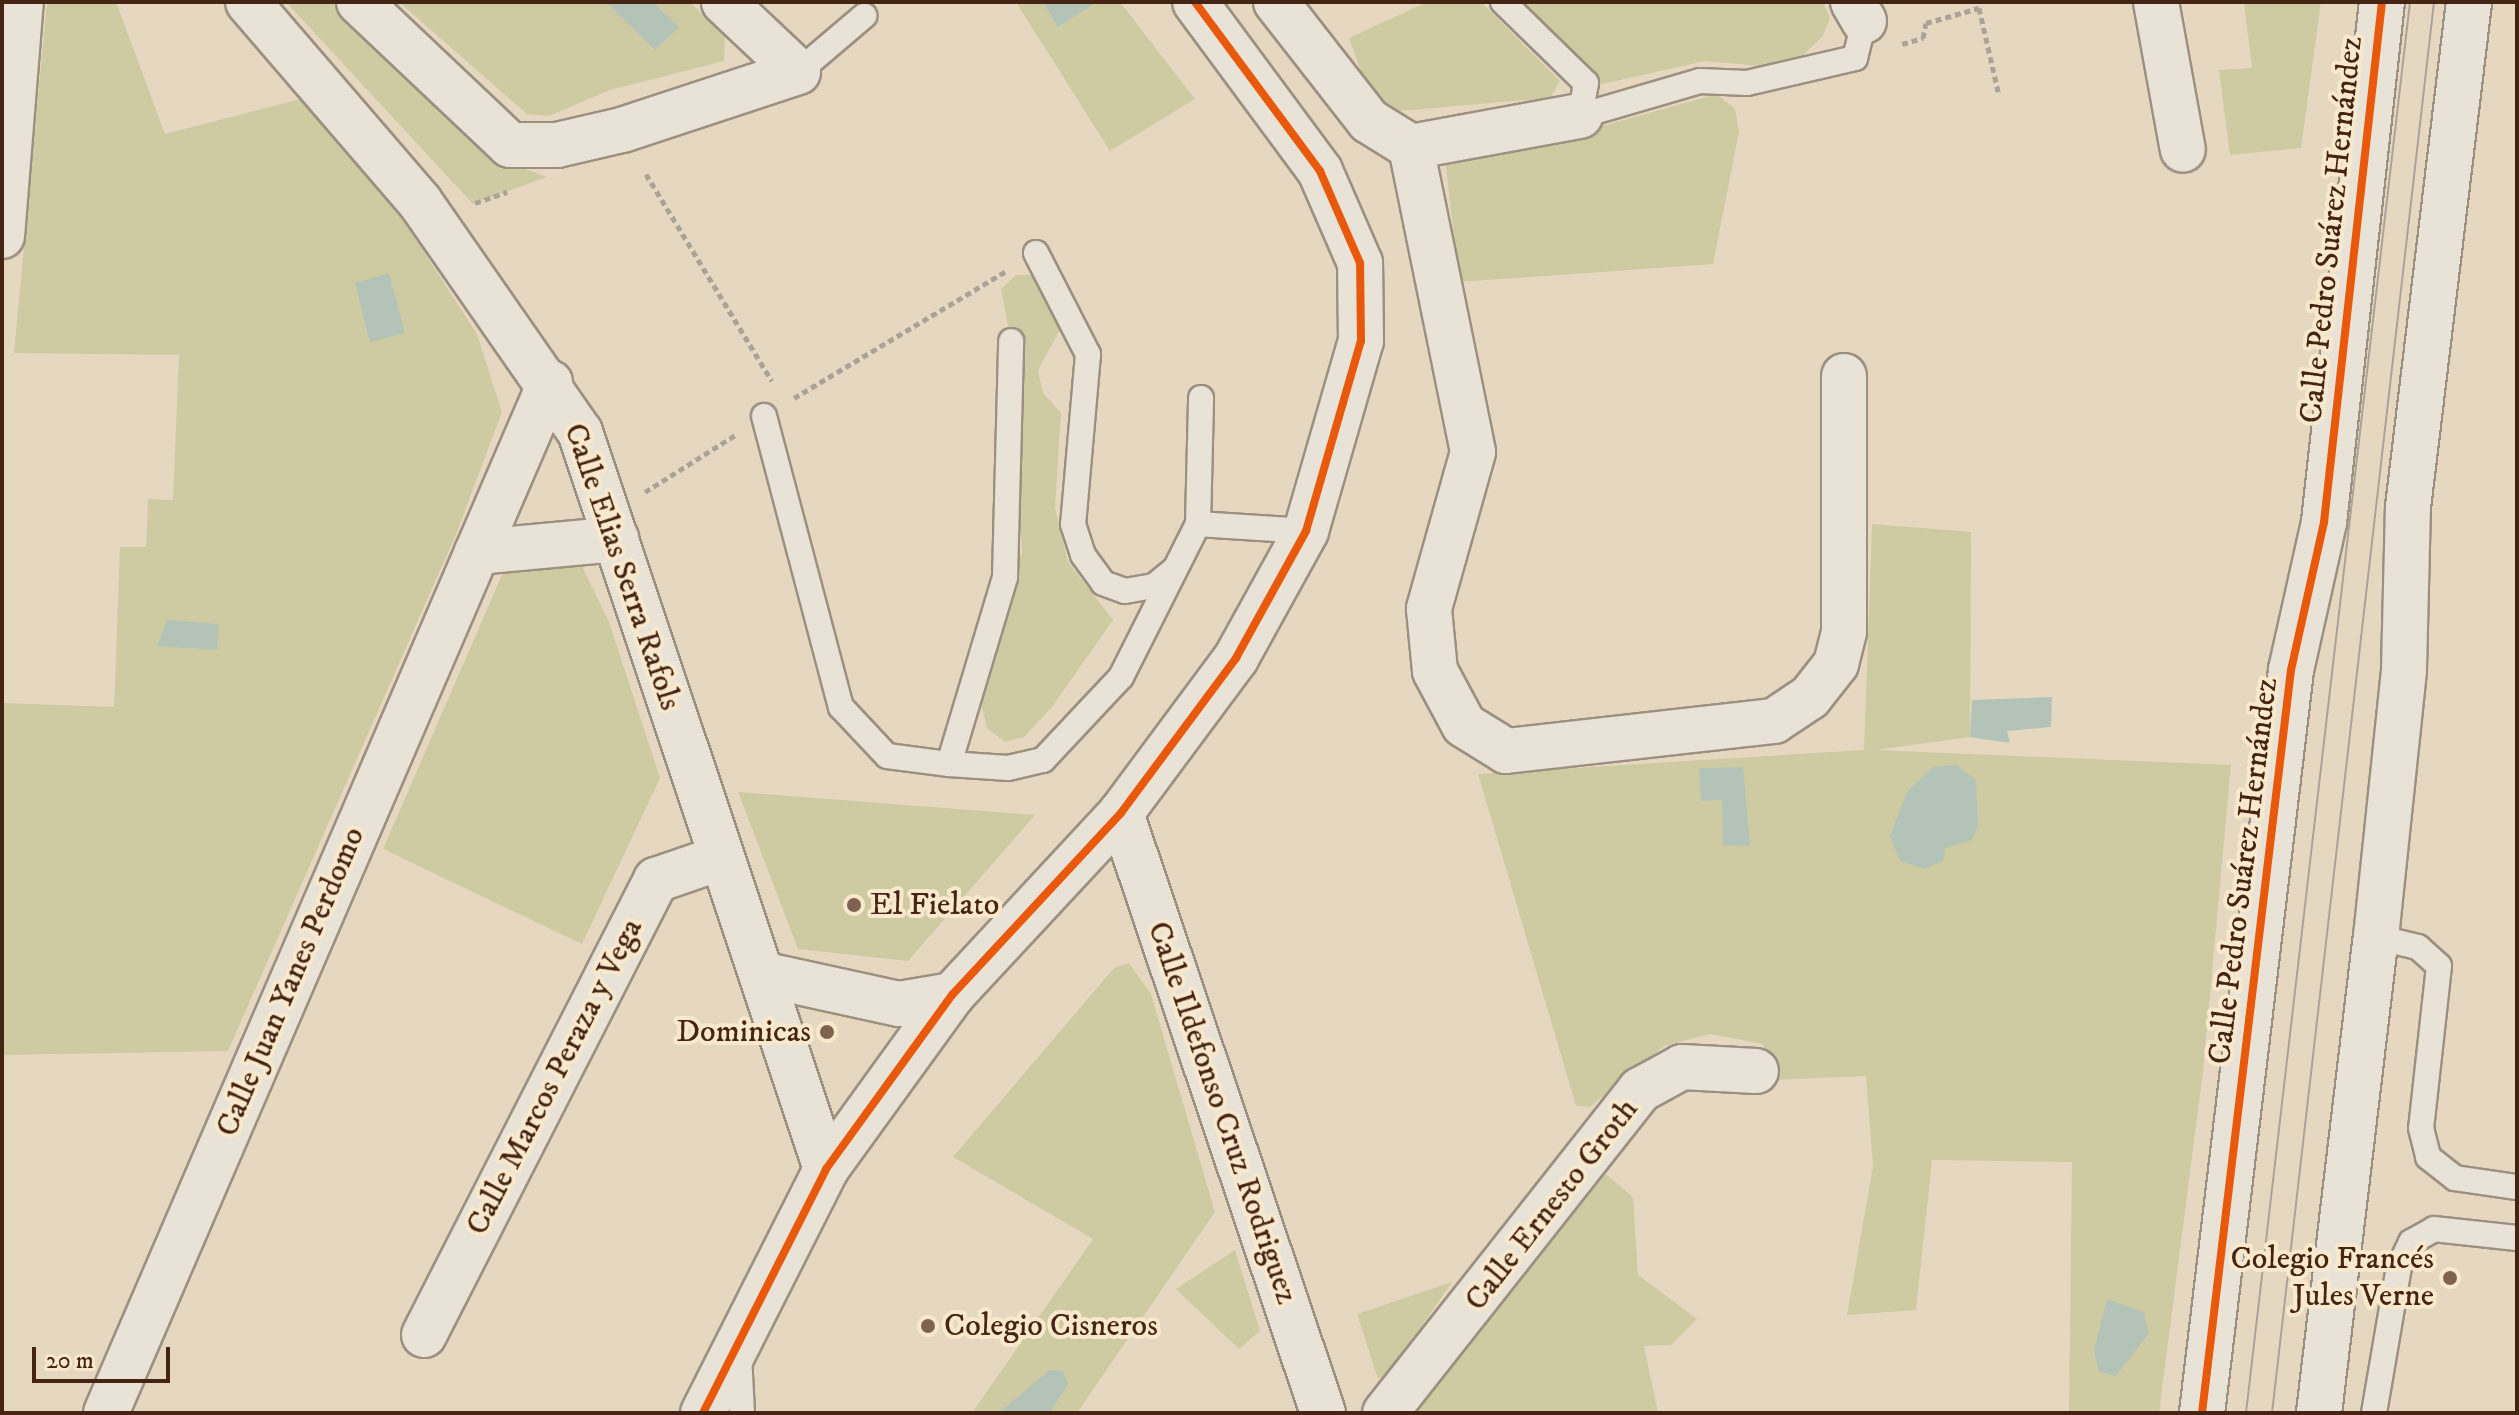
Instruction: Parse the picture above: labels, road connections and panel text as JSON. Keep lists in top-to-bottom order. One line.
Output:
{"streets":{"street":["Calle Pedro Suárez Hernández","Calle Elias Serra Rafols","Calle Juan Yanes Perdomo","Calle Marcos Peraza y Vega","Calle Ildefonso Cruz Rodriguez","Calle Ernesto Groth"]},"crossings":[["Calle Elias Serra Rafols","Calle Juan Yanes Perdomo"],["Calle Elias Serra Rafols","Calle Marcos Peraza y Vega"]],"places":["El Fielato","Dominicas","Colegio Francés Jules Verne","Colegio Cisneros"],"scale_bar":"20 m"}
